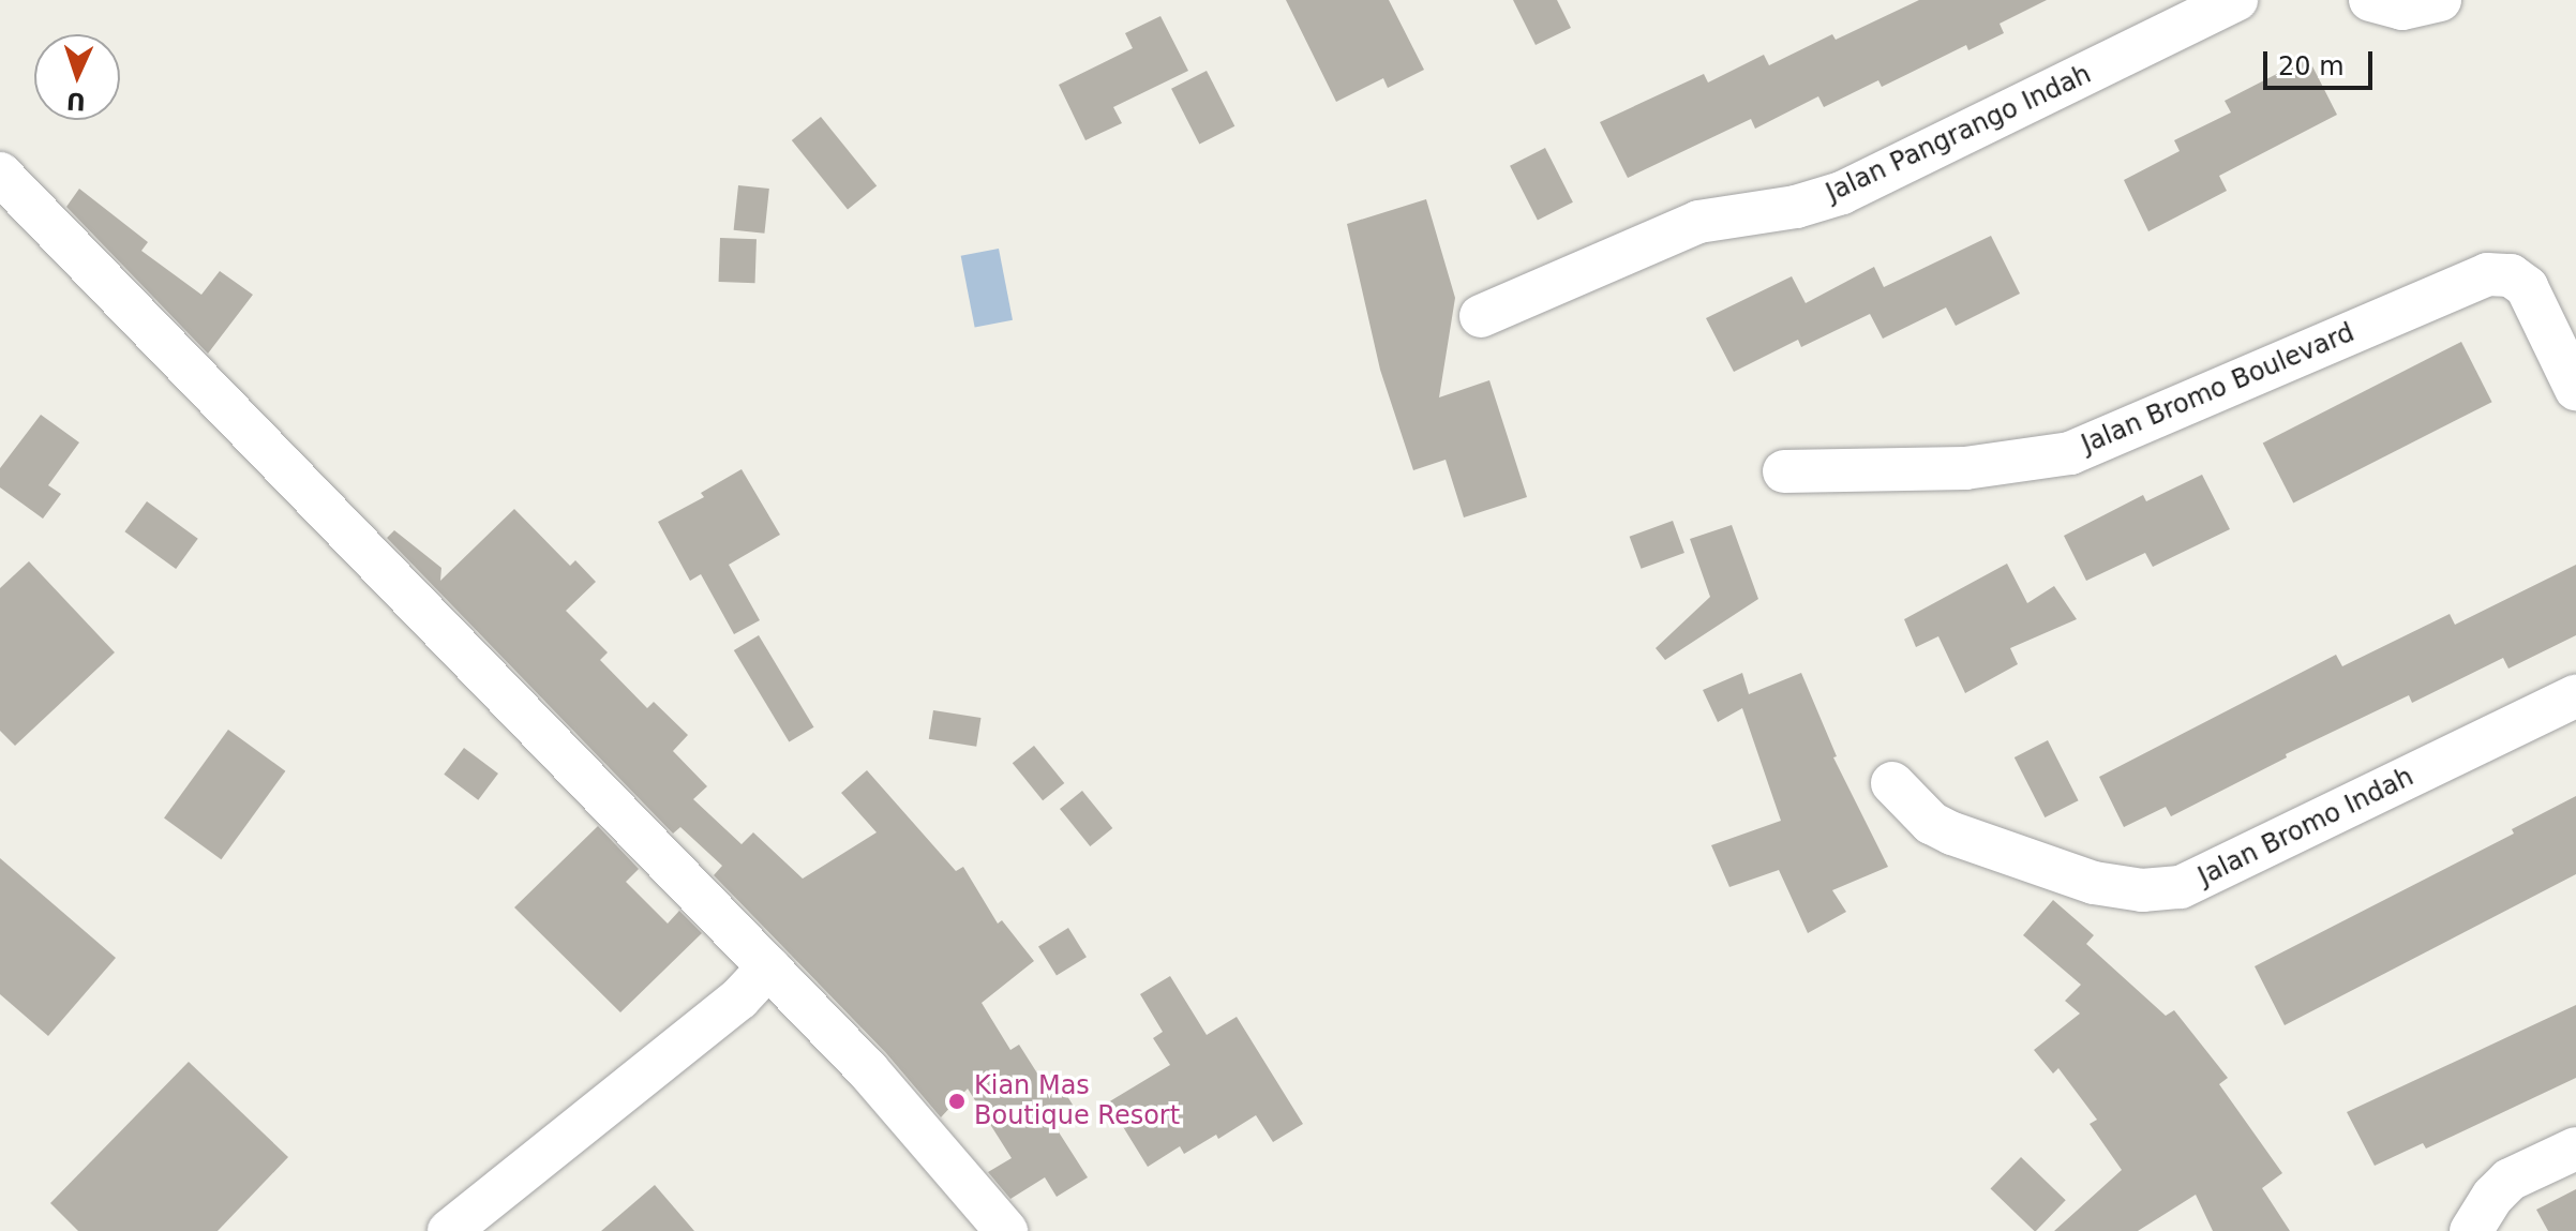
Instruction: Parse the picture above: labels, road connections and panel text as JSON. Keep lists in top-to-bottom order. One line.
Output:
{"streets":{"street":["Jalan Pangrango Indah","Jalan Bromo Boulevard","Jalan Bromo Indah"]},"places":["Kian Mas Boutique Resort"],"scale_bar":"20 m","north":"bottom"}
